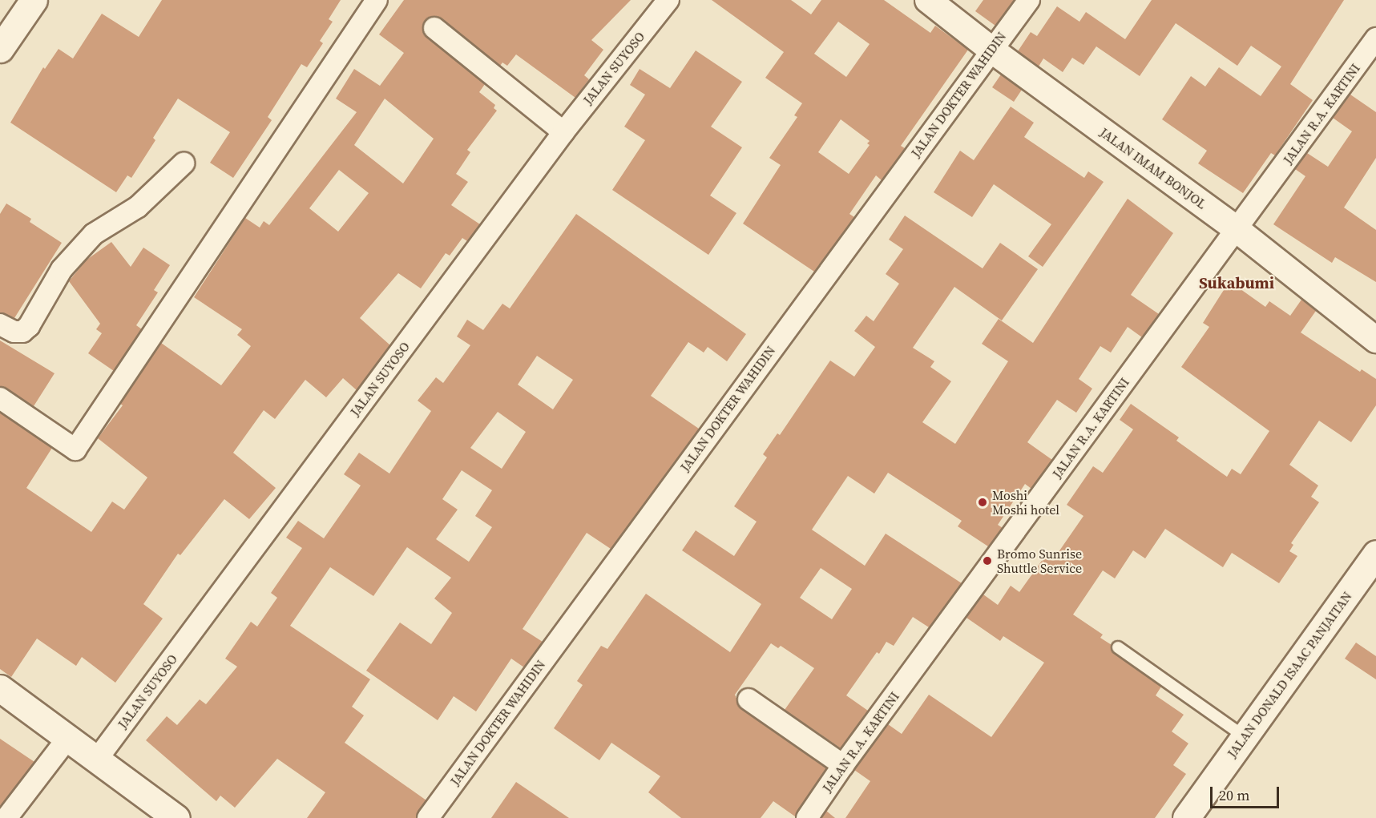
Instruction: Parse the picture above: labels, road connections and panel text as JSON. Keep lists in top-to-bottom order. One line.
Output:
{"streets":{"main road":["JALAN DONALD ISAAC PANJAITAN"],"street":["JALAN SUYOSO","JALAN DOKTER WAHIDIN","JALAN R.A. KARTINI","JALAN IMAM BONJOL"]},"crossings":[["JALAN DOKTER WAHIDIN","JALAN IMAM BONJOL"],["JALAN R.A. KARTINI","JALAN IMAM BONJOL"]],"districts":["Sukabumi"],"places":["Moshi Moshi hotel","Bromo Sunrise Shuttle Service"],"scale_bar":"20 m"}
